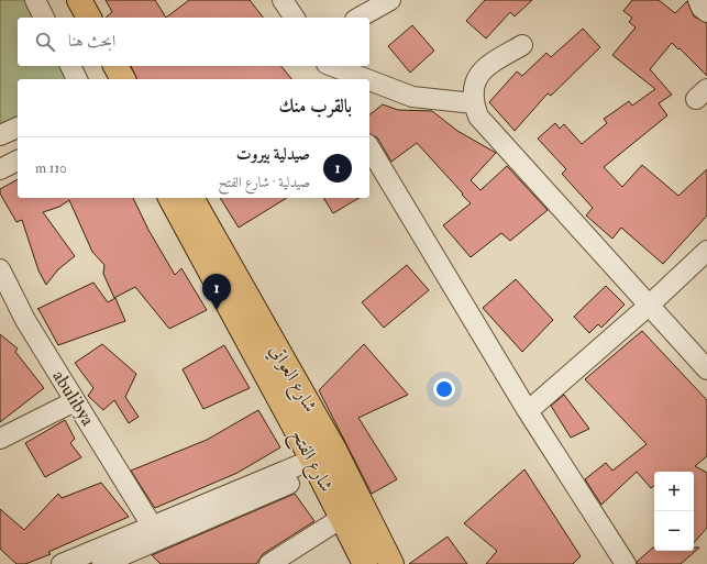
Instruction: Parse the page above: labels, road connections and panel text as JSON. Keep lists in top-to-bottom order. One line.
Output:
{"streets":{"main road":["شارع العواتي","شارع الفتح"],"street":["abulibya"]},"page":{"search":"ابحث هنا","heading":"بالقرب منك","list":[{"mark":"1","name":"صيدلية بيروت","note":"صيدلية · شارع الفتح","value":"110 m"}],"pins":"1","map_buttons":["+","−"]}}
